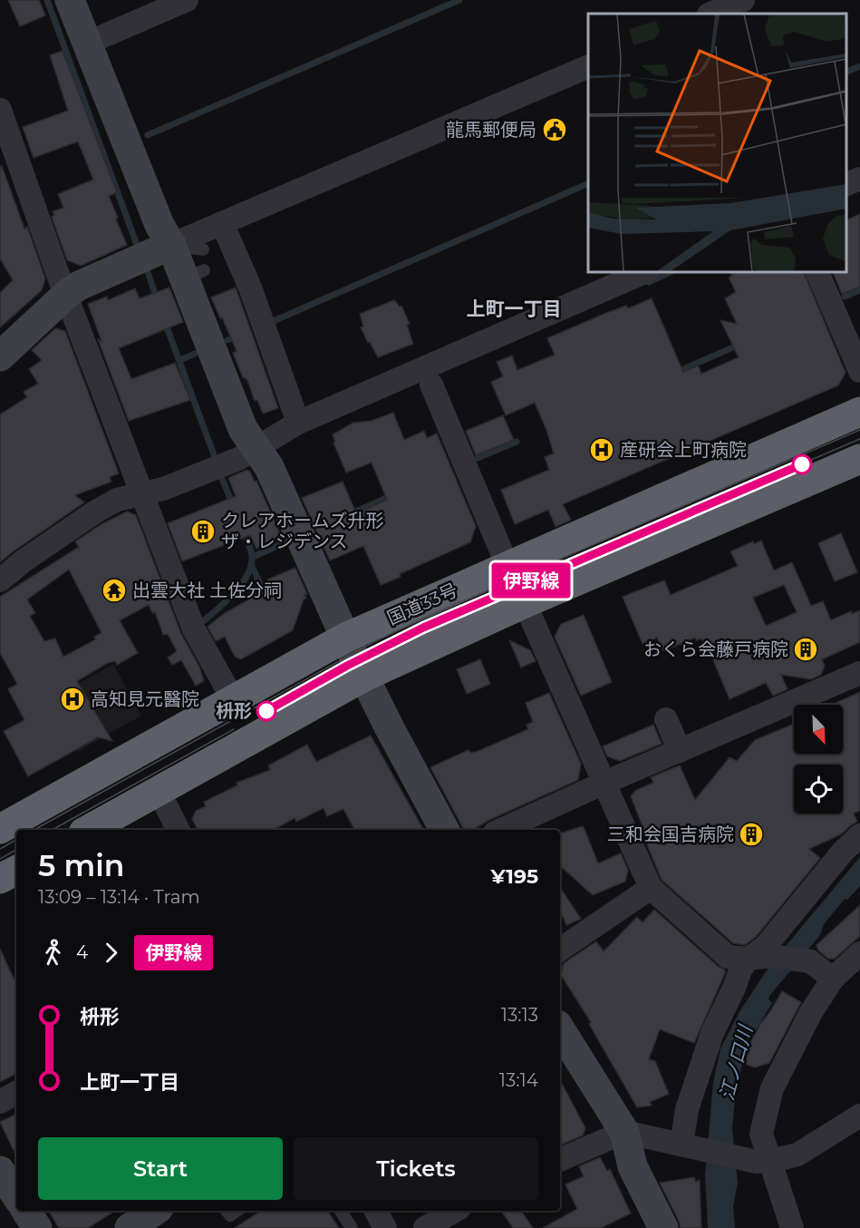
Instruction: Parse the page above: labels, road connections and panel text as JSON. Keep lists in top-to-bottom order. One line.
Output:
{"streets":{"highway":["国道33号"]},"districts":["上町一丁目"],"water":["江ノ口川"],"places":{"public building":["龍馬郵便局"],"hospital":["産研会上町病院","高知見元醫院"],"building":["クレアホームズ升形 ザ・レジデンス","おくら会藤戸病院","三和会国吉病院"],"temple":["出雲大社 土佐分祠"],"other":["枡形"]},"lines":["tram line 伊野線"],"north":"bottom right","page":{"on_map":"伊野線","heading":["5 min","13:09 – 13:14 · Tram","¥195"],"legs":["4","伊野線"],"list":[{"name":"枡形","value":"13:13"},{"name":"上町一丁目","value":"13:14"}],"buttons":["Start","Tickets"]}}
